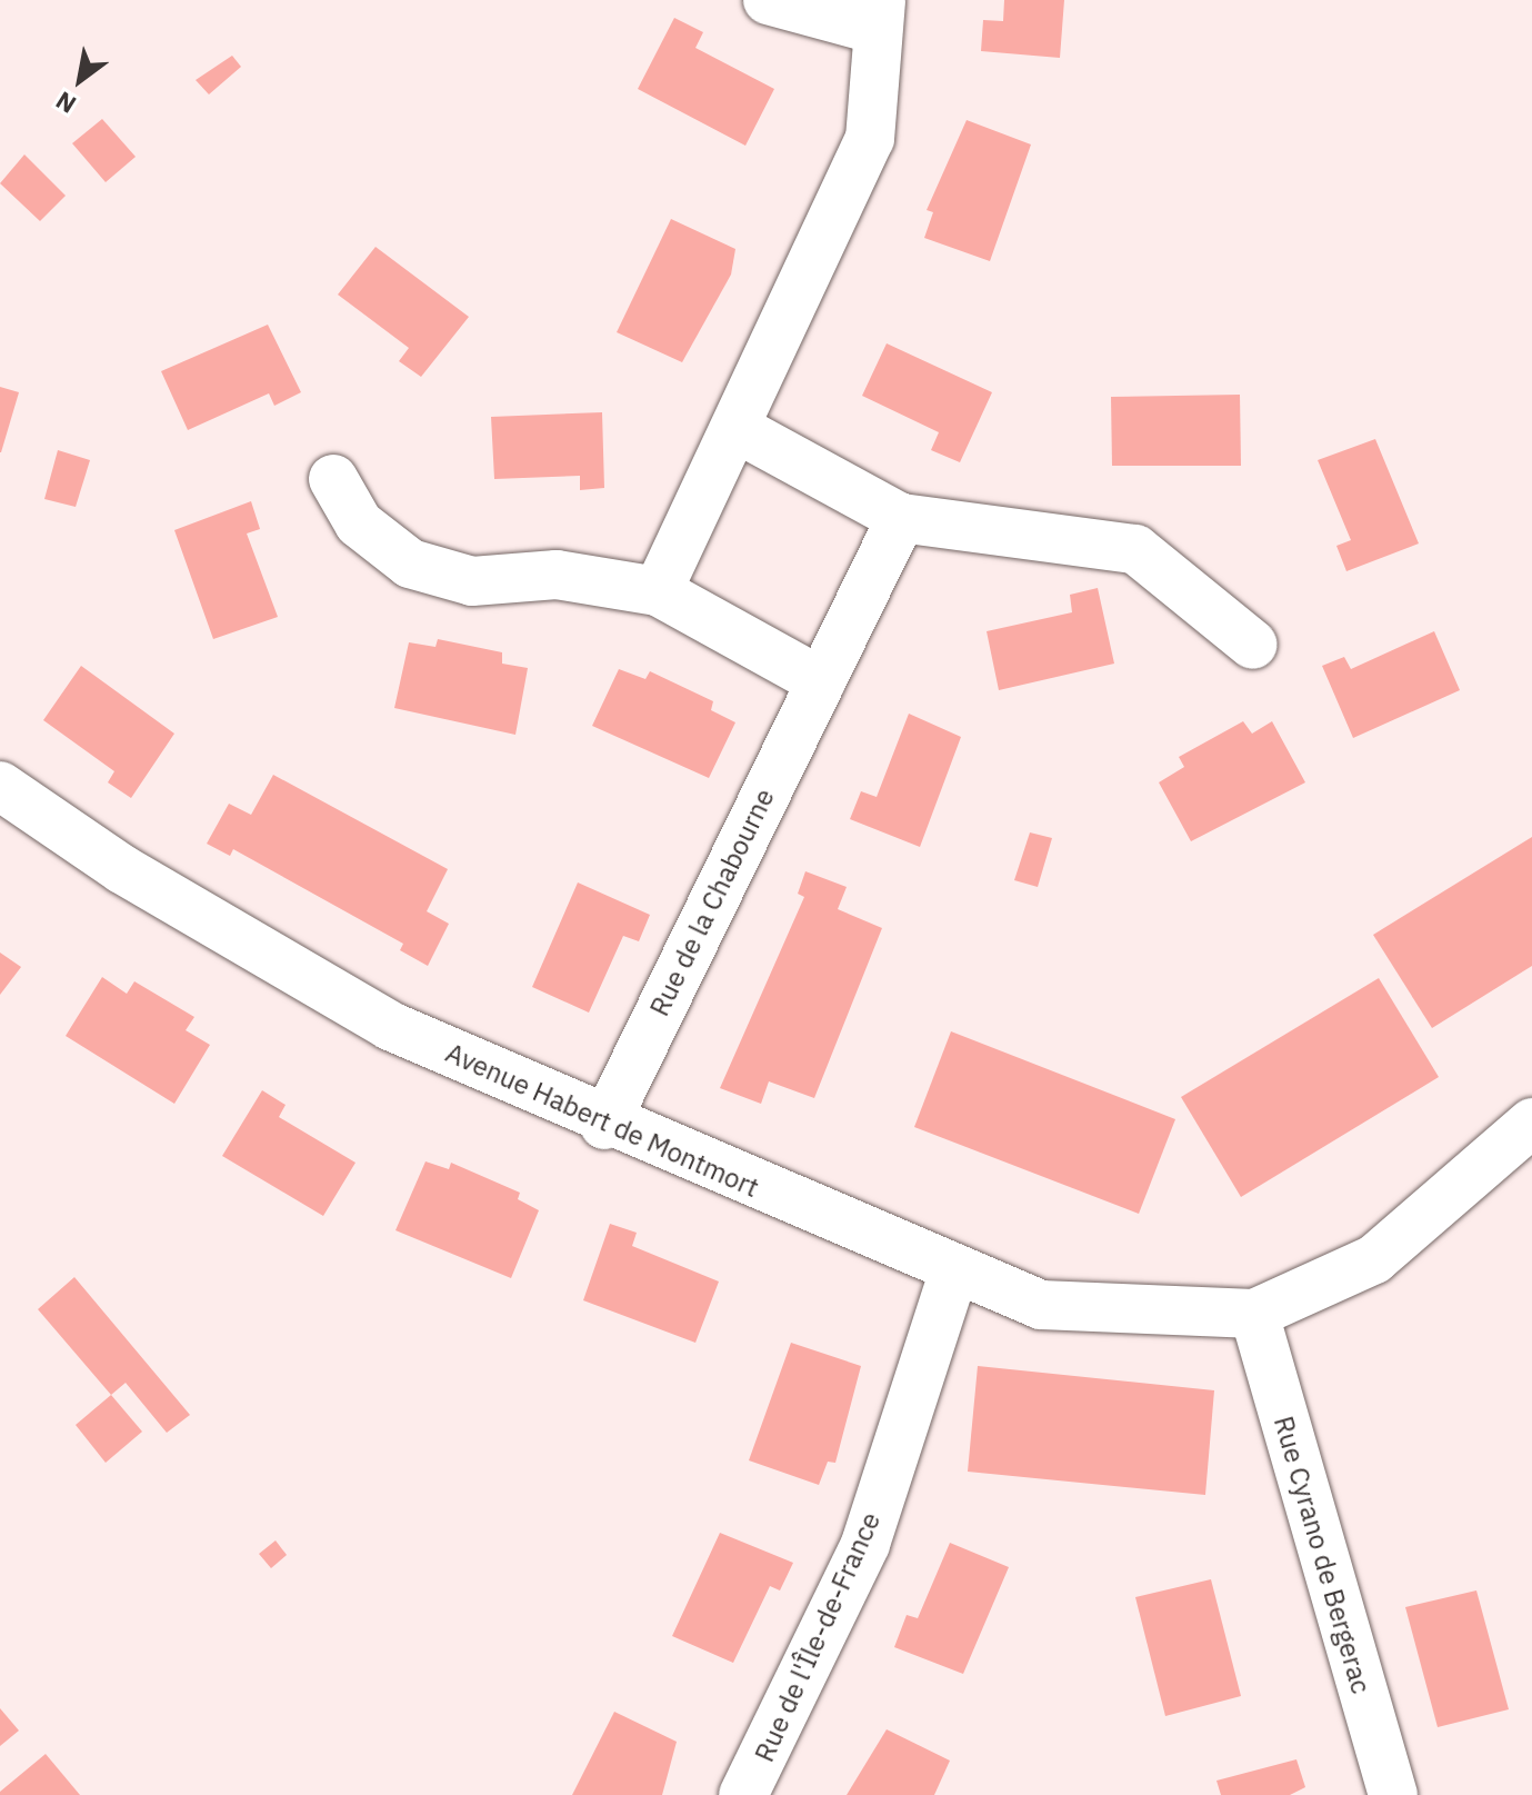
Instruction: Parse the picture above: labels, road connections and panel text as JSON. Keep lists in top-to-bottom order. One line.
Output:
{"streets":{"street":["Rue de la Chabourne","Avenue Habert de Montmort","Rue Cyrano de Bergerac","Rue de l'Île-de-France"]},"crossings":[["Rue de la Chabourne","Avenue Habert de Montmort"],["Avenue Habert de Montmort","Rue Cyrano de Bergerac"],["Avenue Habert de Montmort","Rue de l'Île-de-France"]],"north":"bottom left"}
